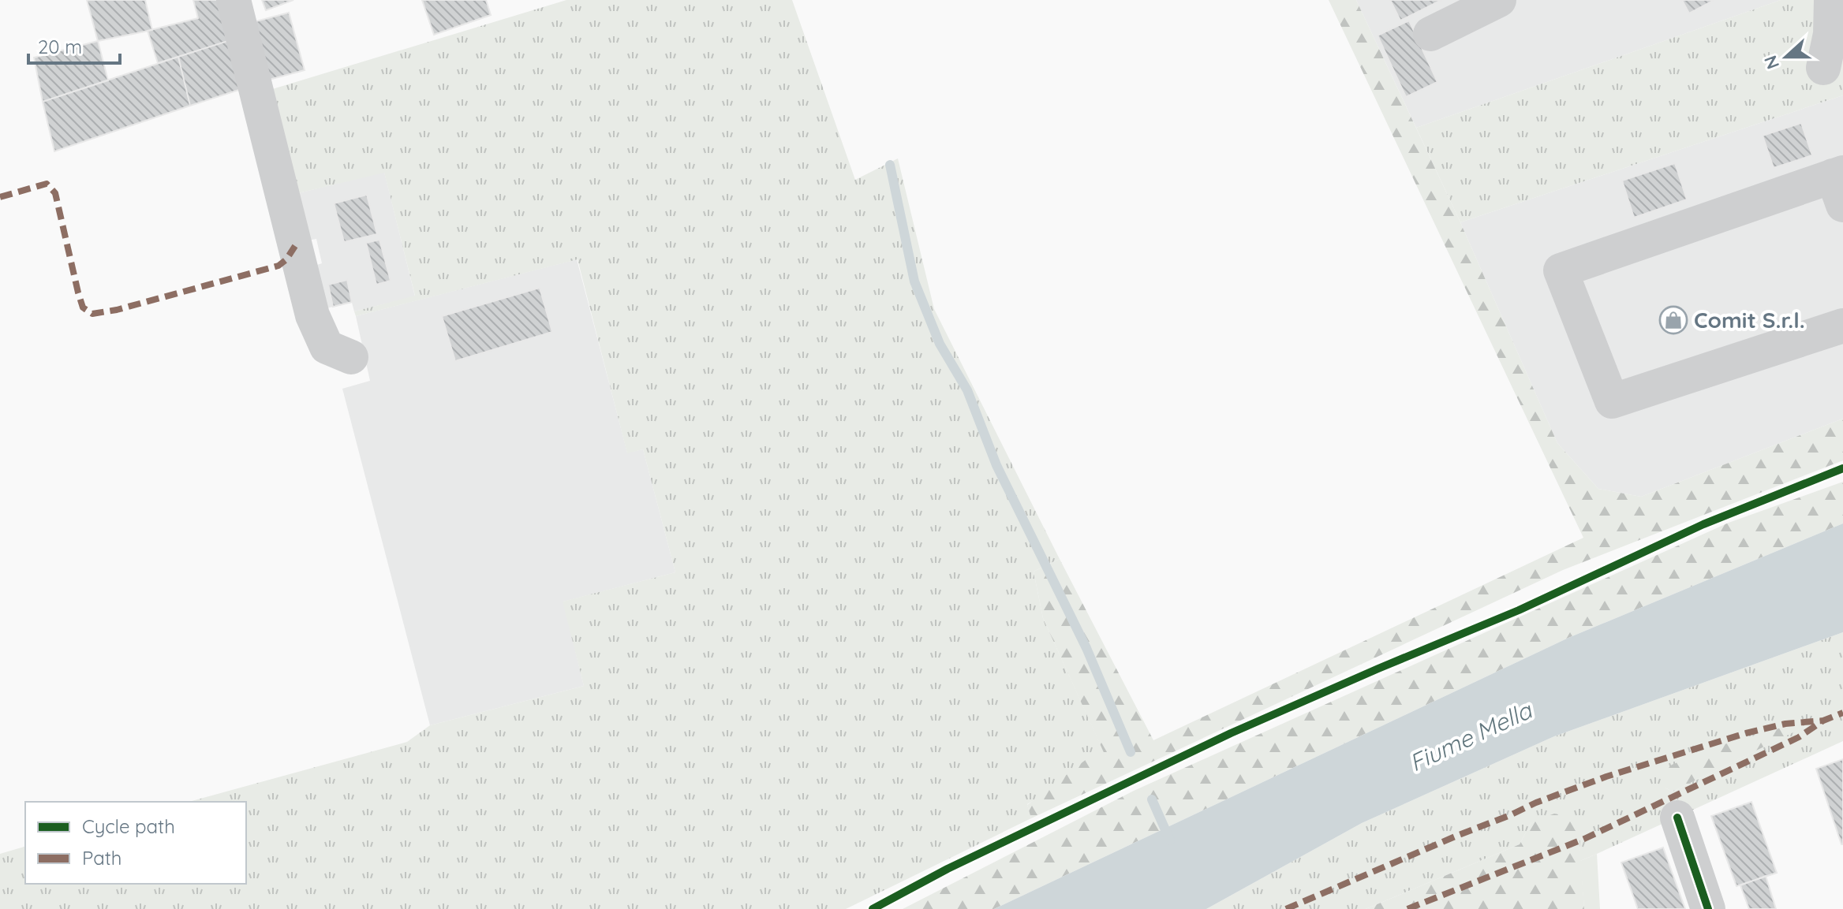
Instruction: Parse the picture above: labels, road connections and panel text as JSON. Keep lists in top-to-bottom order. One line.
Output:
{"water":["Fiume Mella"],"places":{"shop":["Comit S.r.l."]},"legend":["Cycle path","Path"],"scale_bar":"20 m","north":"left"}
